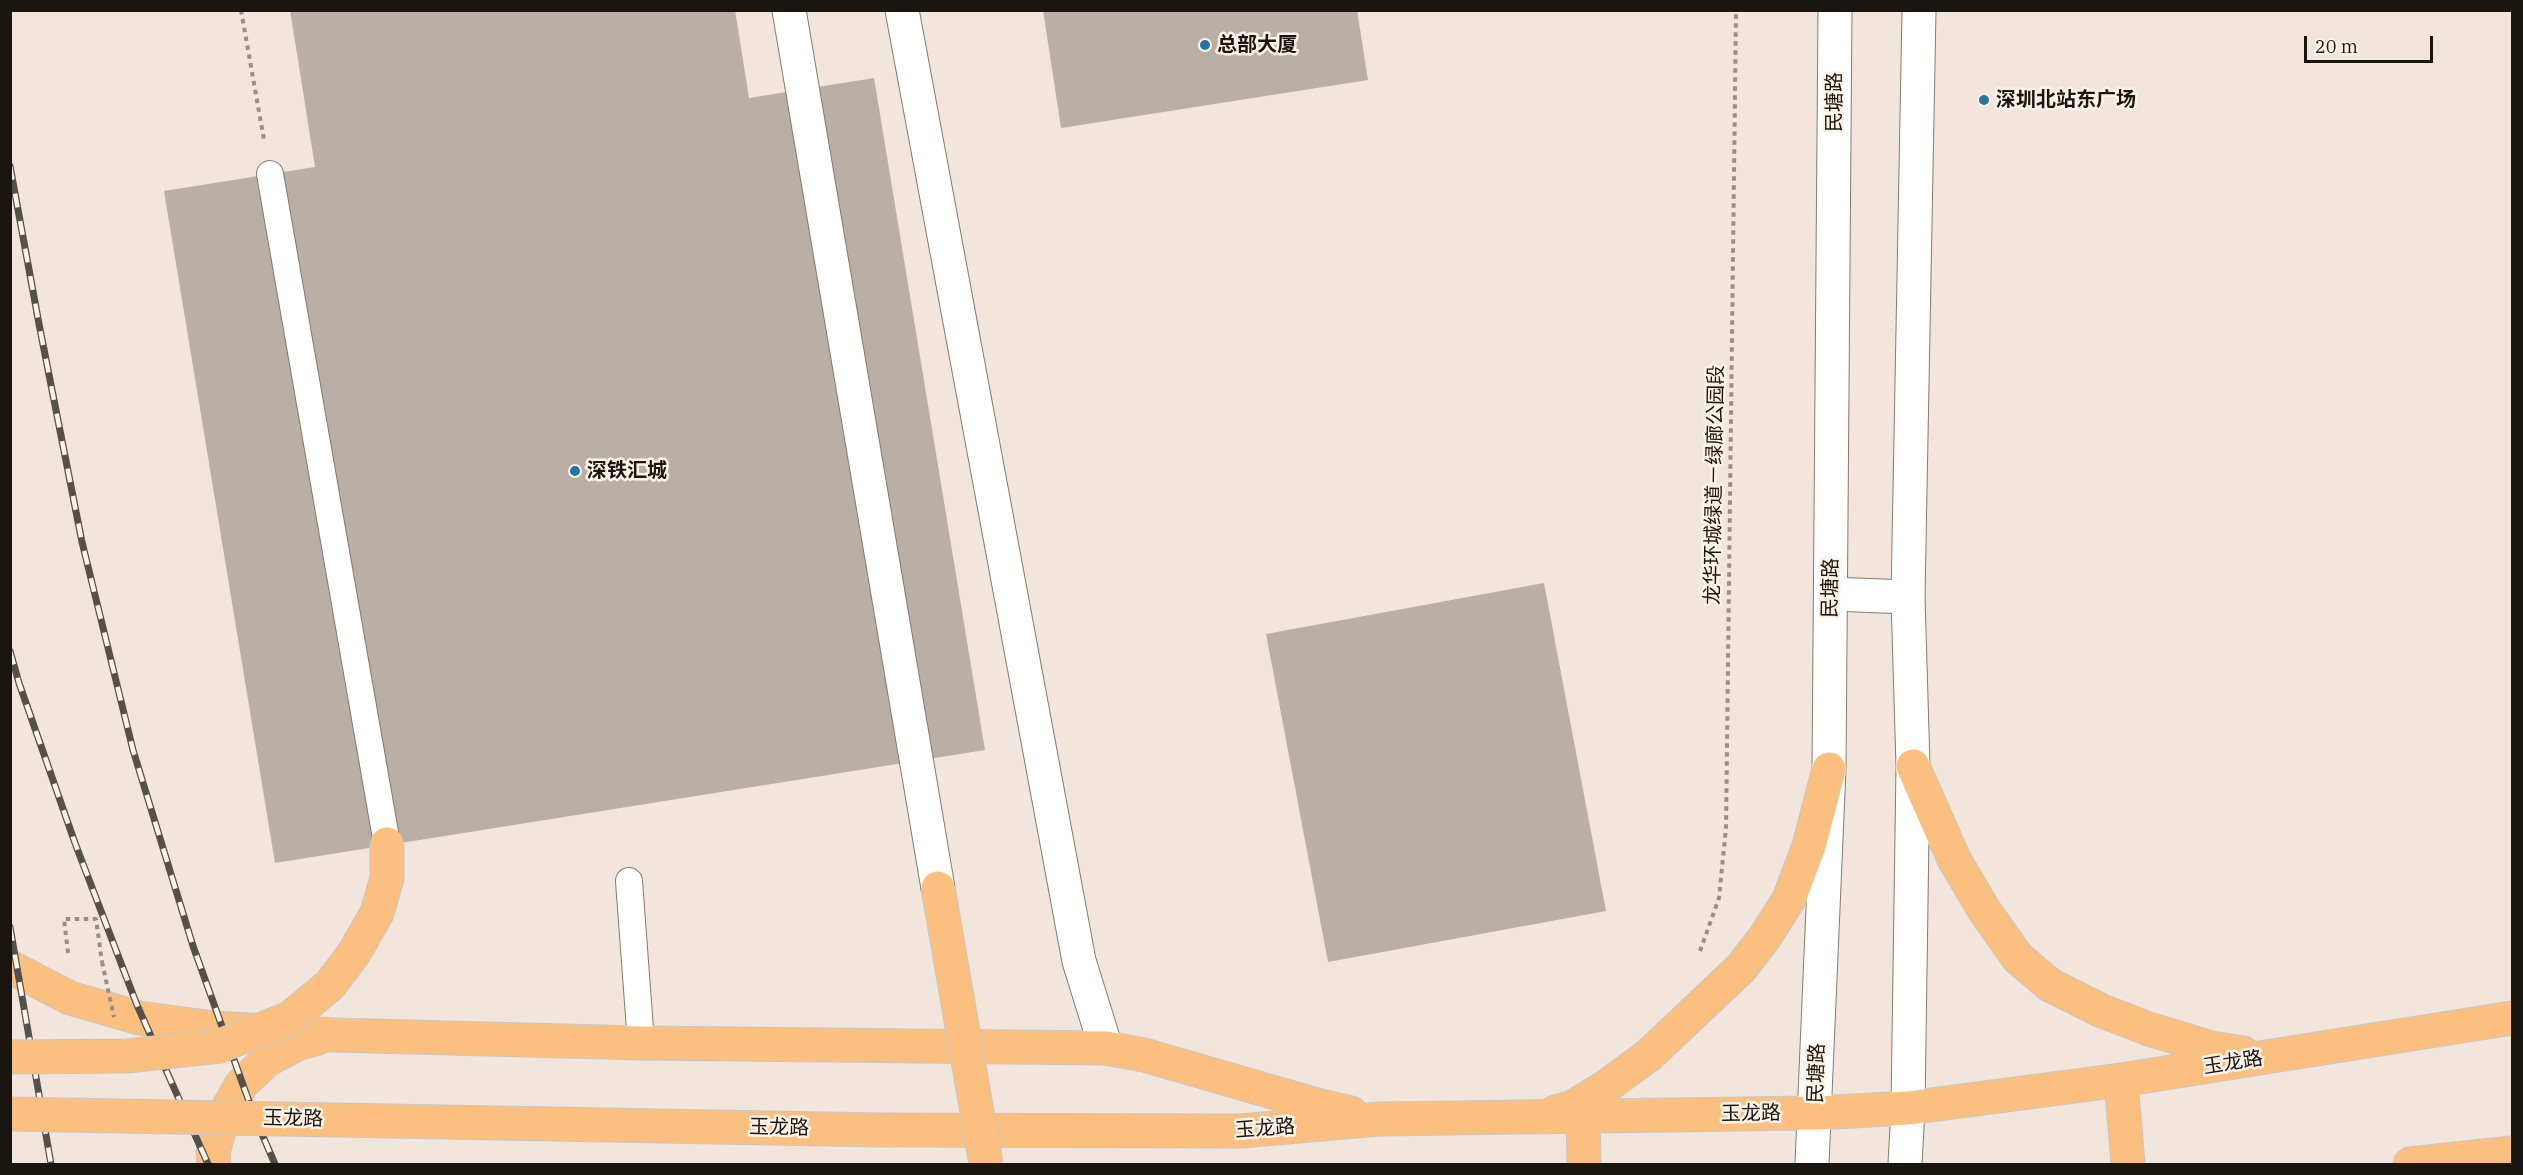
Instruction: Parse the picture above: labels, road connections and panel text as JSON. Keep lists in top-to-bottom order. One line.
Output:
{"streets":{"main road":["民塘路","玉龙路"],"path":["龙华环城绿道－绿廊公园段"]},"crossings":[["民塘路","玉龙路"]],"places":["总部大厦","深圳北站东广场","深铁汇城"],"scale_bar":"20 m"}
